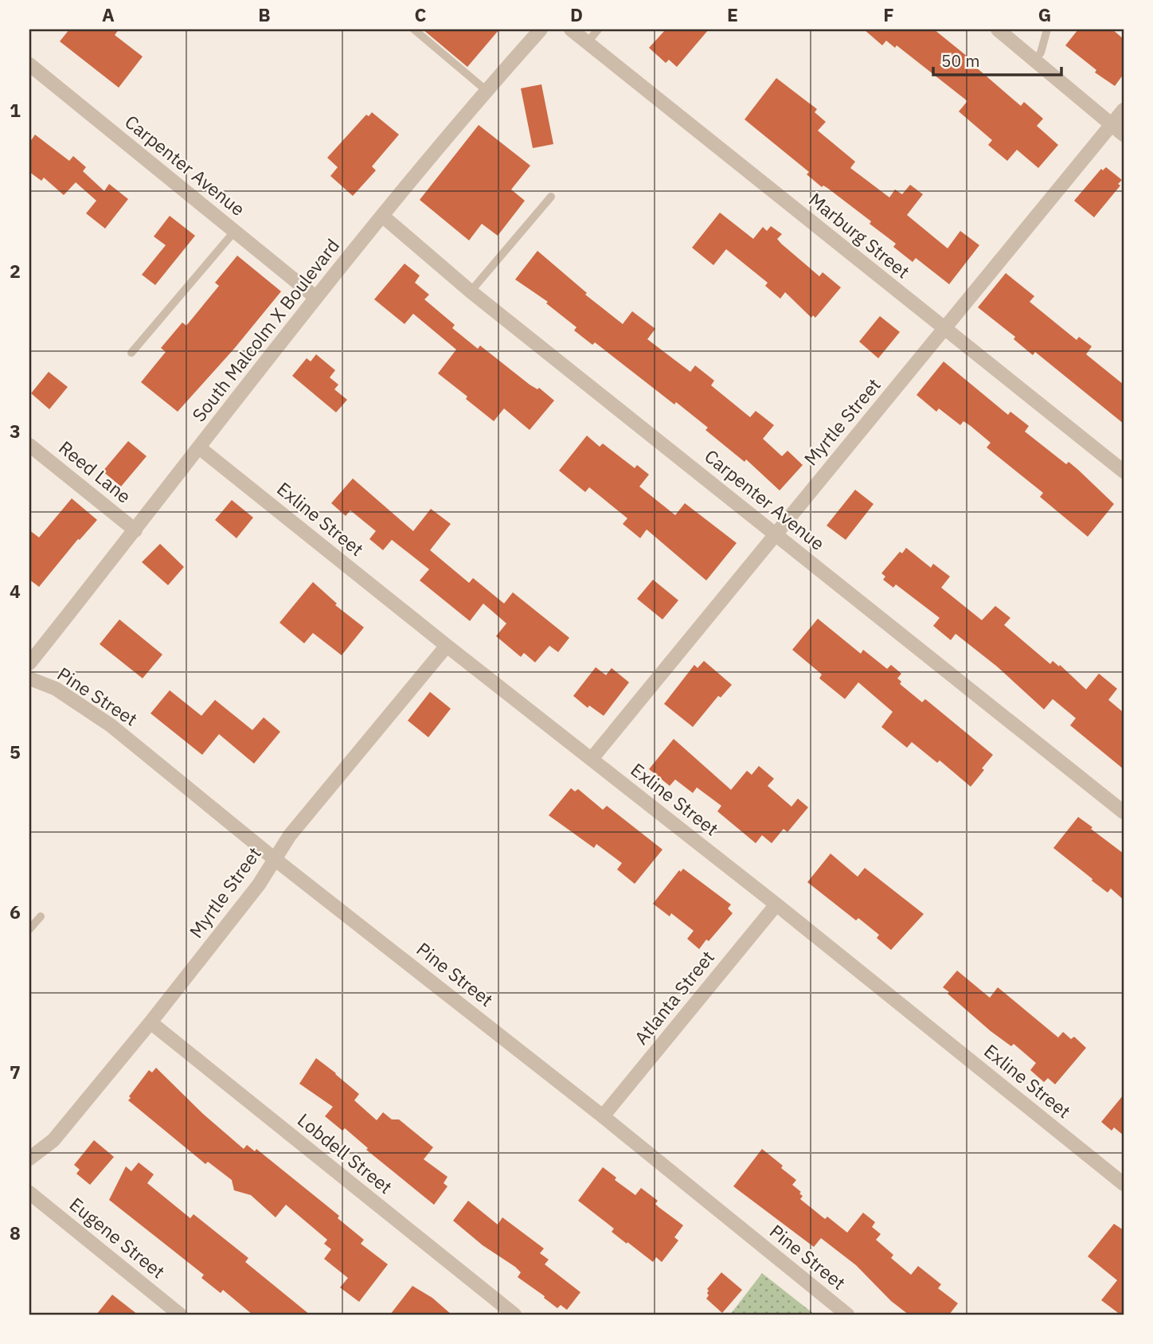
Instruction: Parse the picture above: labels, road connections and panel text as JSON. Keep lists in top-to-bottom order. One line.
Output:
{"streets":{"street":["Carpenter Avenue","Marburg Street","South Malcolm X Boulevard","Myrtle Street","Reed Lane","Exline Street","Pine Street","Atlanta Street","Lobdell Street","Eugene Street"]},"crossings":[["Carpenter Avenue","South Malcolm X Boulevard"],["Carpenter Avenue","Myrtle Street"],["Marburg Street","Myrtle Street"],["South Malcolm X Boulevard","Reed Lane"],["South Malcolm X Boulevard","Exline Street"],["Myrtle Street","Exline Street"],["Myrtle Street","Pine Street"],["Myrtle Street","Lobdell Street"],["Exline Street","Atlanta Street"],["Pine Street","Atlanta Street"]],"scale_bar":"50 m","grid":{"columns":["A","B","C","D","E","F","G"],"rows":["1","2","3","4","5","6","7","8"]}}
